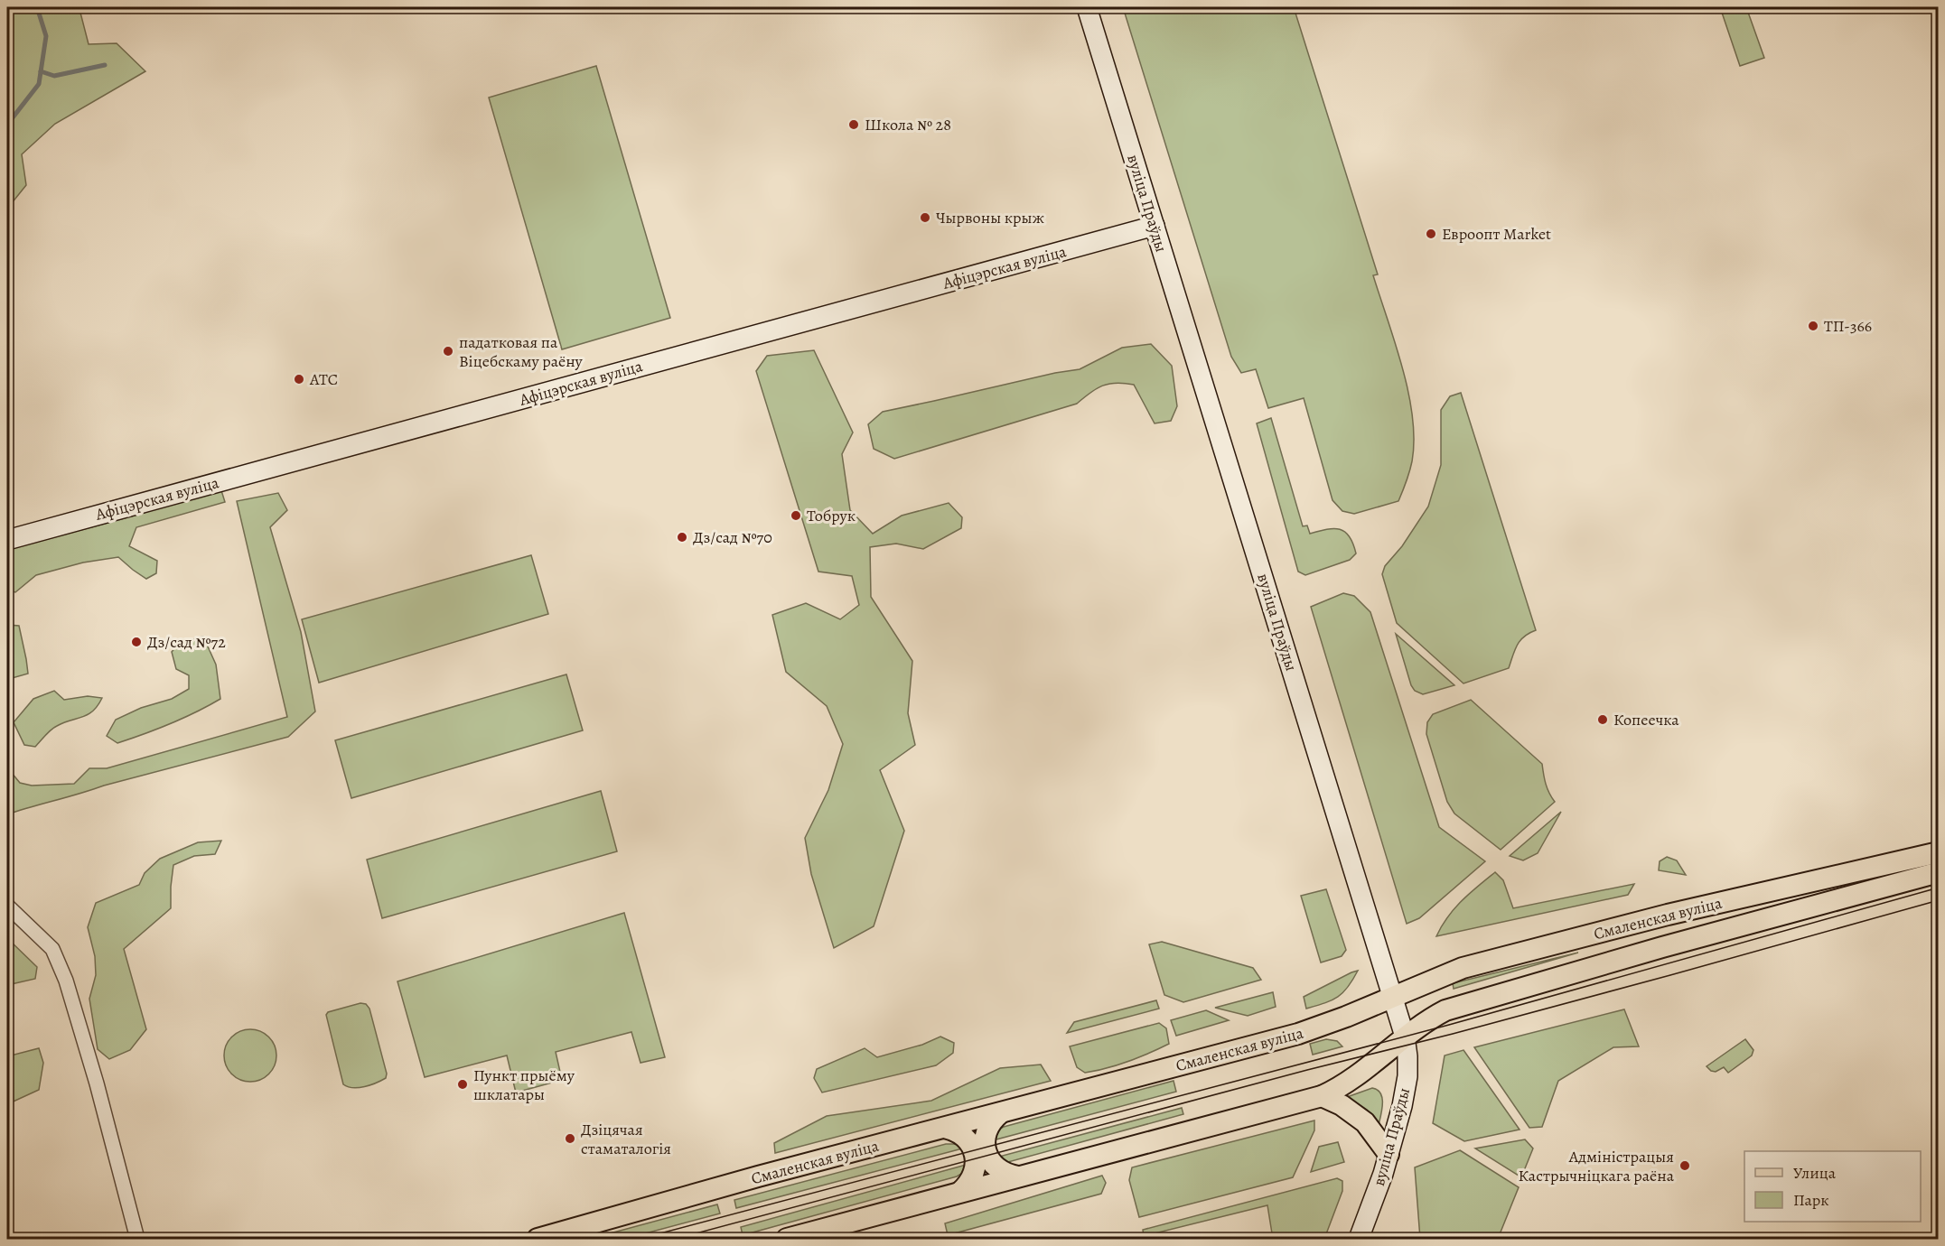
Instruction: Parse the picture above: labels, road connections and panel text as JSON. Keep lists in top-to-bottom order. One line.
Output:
{"streets":{"main road":["вуліца Праўды","Афіцэрская вуліца","Смаленская вуліца"]},"crossings":[["вуліца Праўды","Афіцэрская вуліца"],["вуліца Праўды","Смаленская вуліца"]],"places":["Школа № 28","Чырвоны крыж","Евроопт Market","ТП-366","падатковая па Віцебскаму раёну","АТС","Тобрук","Дз/сад №70","Дз/сад №72","Копеечка","Пункт прыёму шклатары","Дзіцячая стаматалогія","Адміністрацыя Кастрычніцкага раёна"],"legend":["Улица","Парк"]}
